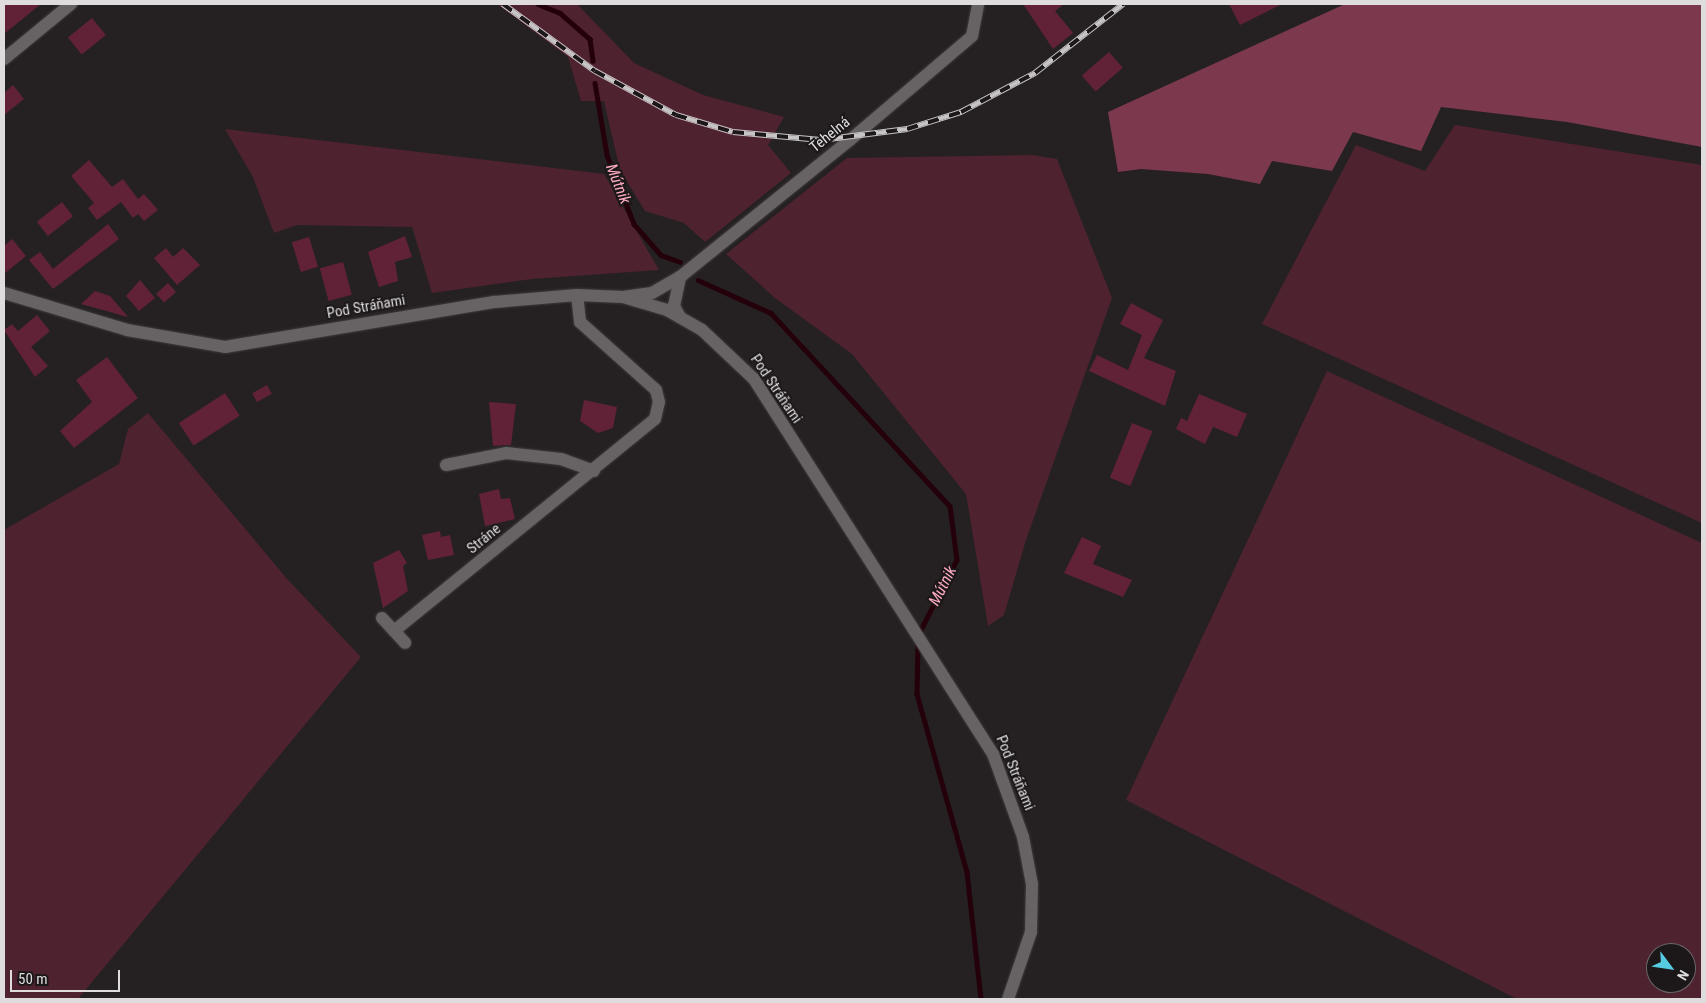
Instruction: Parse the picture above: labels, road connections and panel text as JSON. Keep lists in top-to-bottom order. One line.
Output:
{"streets":{"street":["Tehelná","Pod Stráňami","Stráne"]},"crossings":[["Tehelná","Pod Stráňami"],["Pod Stráňami","Stráne"]],"water":["Mútnik"],"scale_bar":"50 m","north":"bottom right"}
